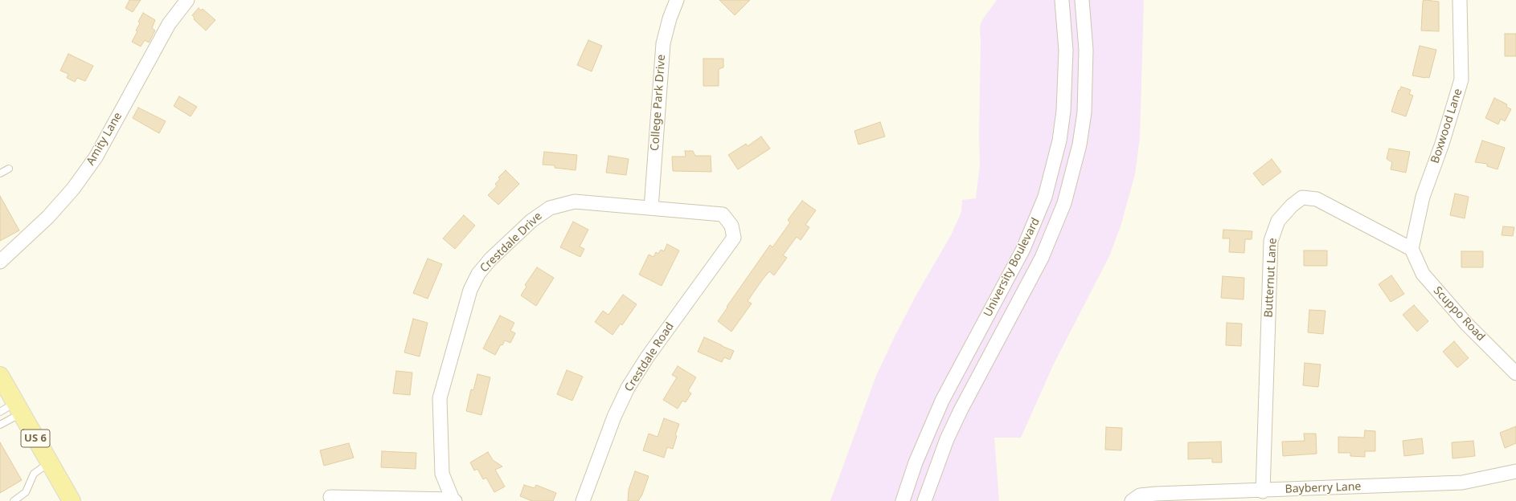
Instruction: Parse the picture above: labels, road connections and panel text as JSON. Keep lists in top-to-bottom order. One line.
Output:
{"streets":{"main road":["US 6"],"street":["College Park Drive","Boxwood Lane","Amity Lane","Crestdale Drive","University Boulevard","Butternut Lane","Scuppo Road","Crestdale Road","Bayberry Lane"]},"crossings":[["College Park Drive","Crestdale Drive"],["Boxwood Lane","Butternut Lane"],["Boxwood Lane","Scuppo Road"],["Crestdale Drive","Crestdale Road"],["Butternut Lane","Scuppo Road"],["Butternut Lane","Bayberry Lane"]]}
